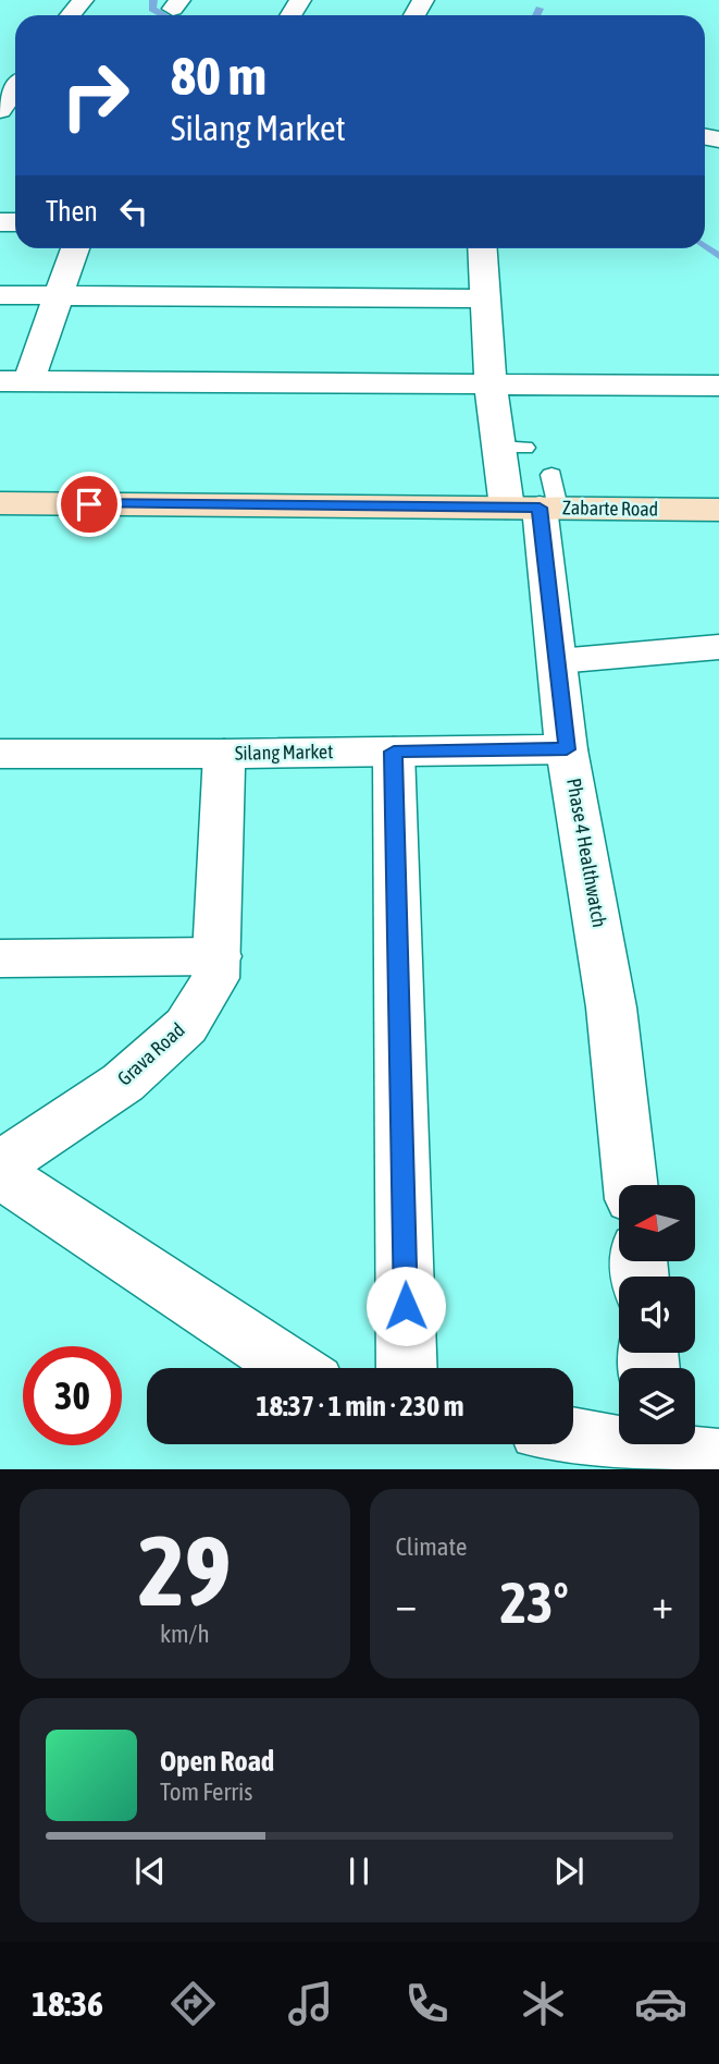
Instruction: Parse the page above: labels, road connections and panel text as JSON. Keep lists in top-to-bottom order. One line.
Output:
{"streets":{"main road":["Zabarte Road"],"street":["Silang Market","Phase 4 Healthwatch","Grava Road"]},"crossings":[["Zabarte Road","Phase 4 Healthwatch"],["Silang Market","Phase 4 Healthwatch"],["Silang Market","Grava Road"]],"north":"left","page":{"turn":["80 m","Silang Market"],"then":"Then","limit":"30","trip":"18:37 · 1 min · 230 m","tile":[["29","km/h"],"Climate"],"heat":["−","23°","+"],"song":["Open Road","Tom Ferris"],"tabs":"18:36"}}
